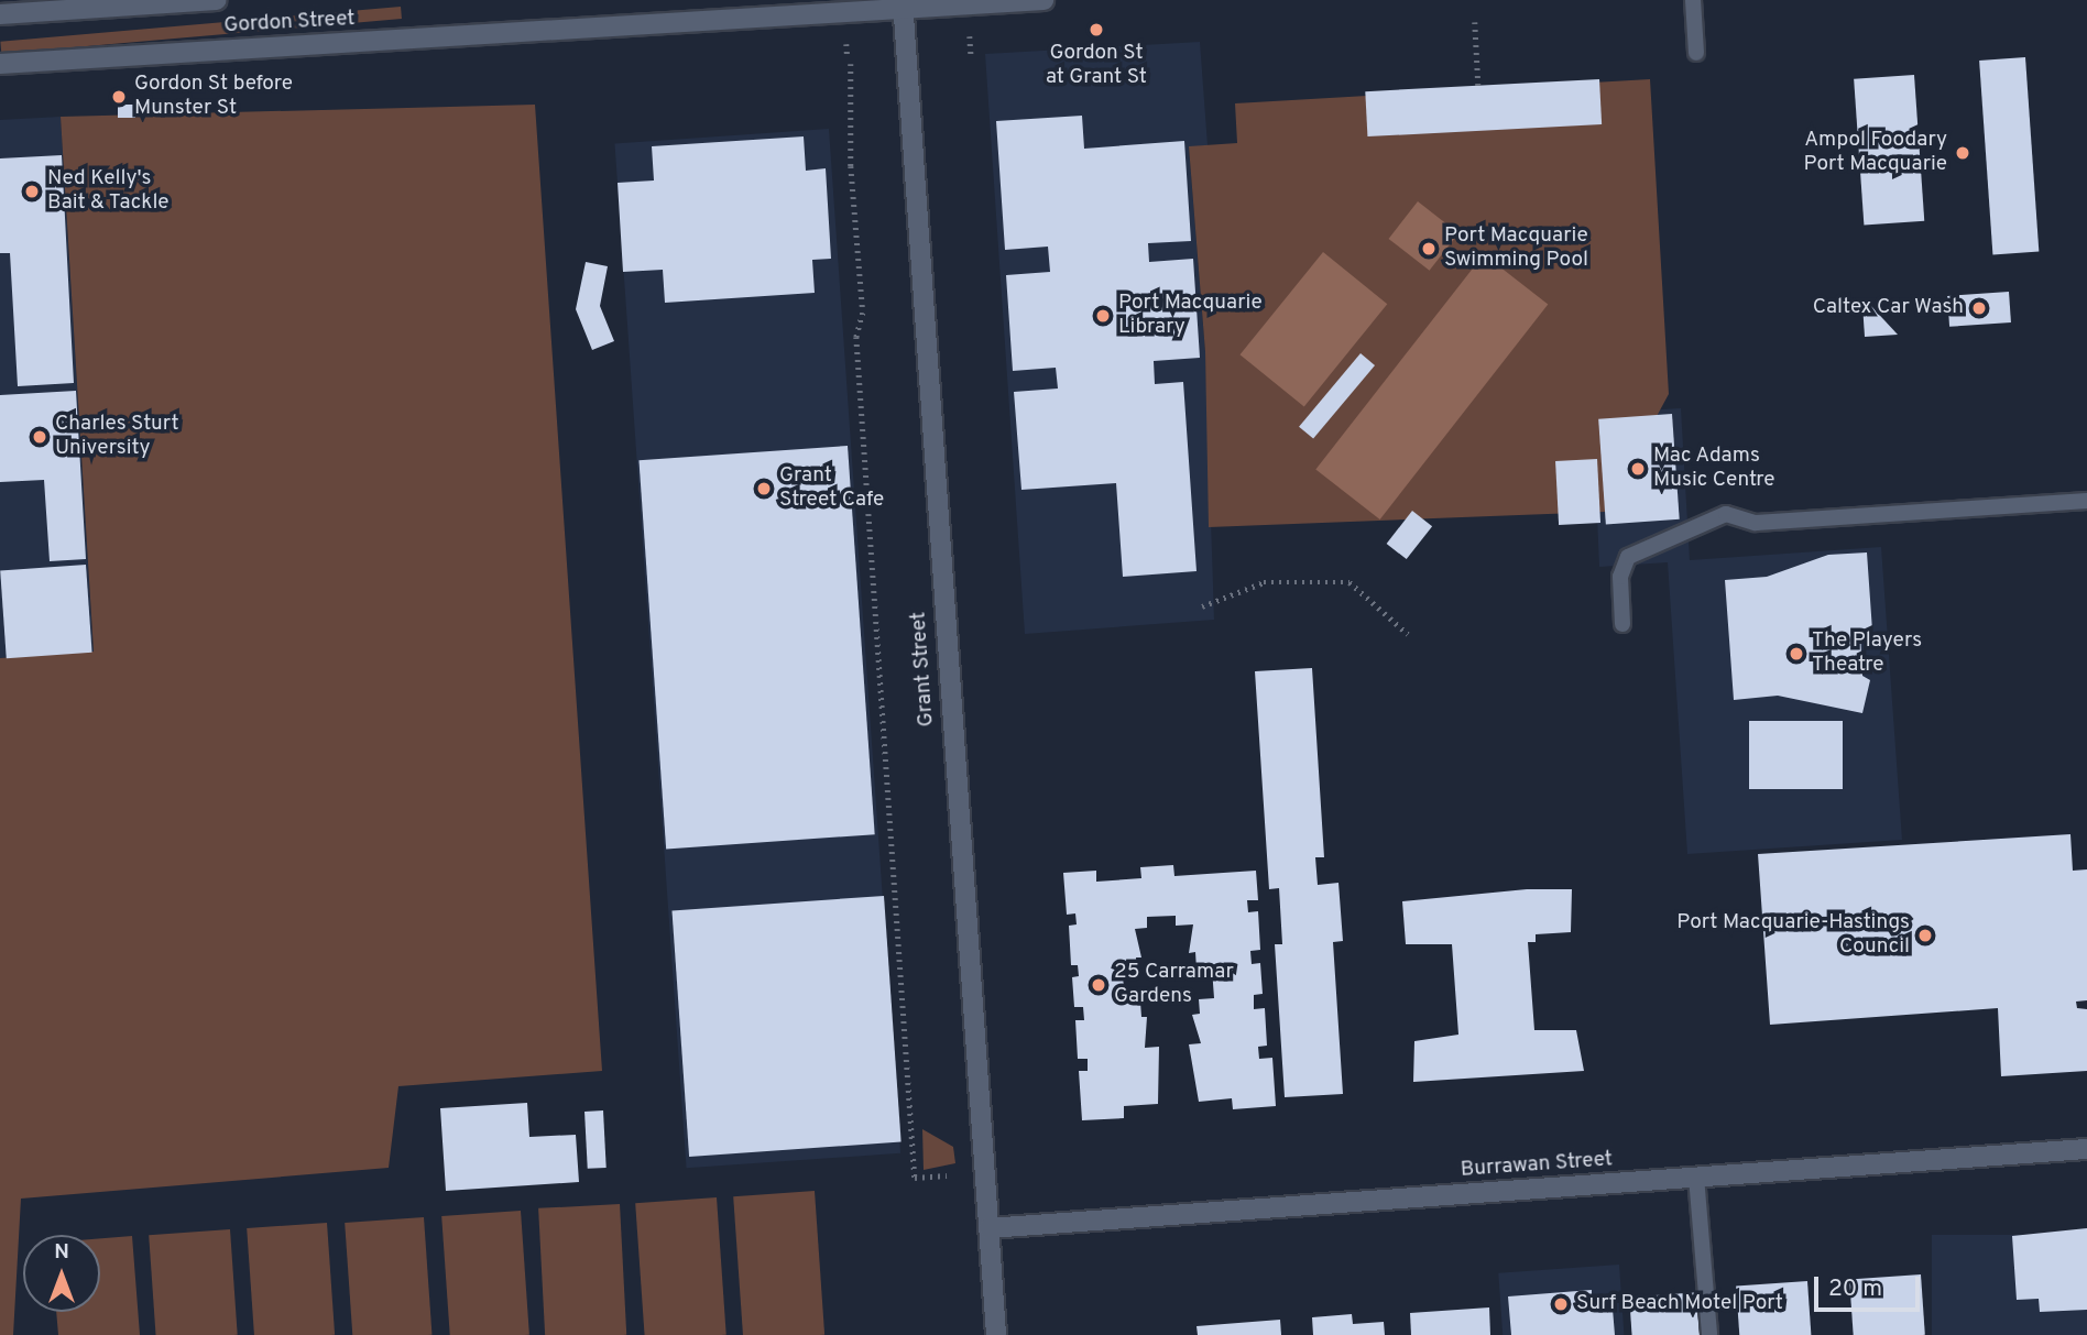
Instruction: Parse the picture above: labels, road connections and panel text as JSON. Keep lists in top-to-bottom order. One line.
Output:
{"streets":{"street":["Gordon Street","Grant Street","Burrawan Street"]},"crossings":[["Gordon Street","Grant Street"],["Grant Street","Burrawan Street"]],"places":["Gordon St at Grant St","Gordon St before Munster St","Ampol Foodary Port Macquarie","Ned Kelly's Bait & Tackle","Port Macquarie Swimming Pool","Caltex Car Wash","Port Macquarie Library","Charles Sturt University","Mac Adams Music Centre","Grant Street Cafe","The Players Theatre","Port Macquarie-Hastings Council","25 Carramar Gardens","Surf Beach Motel Port"],"scale_bar":"20 m","north":"top"}
